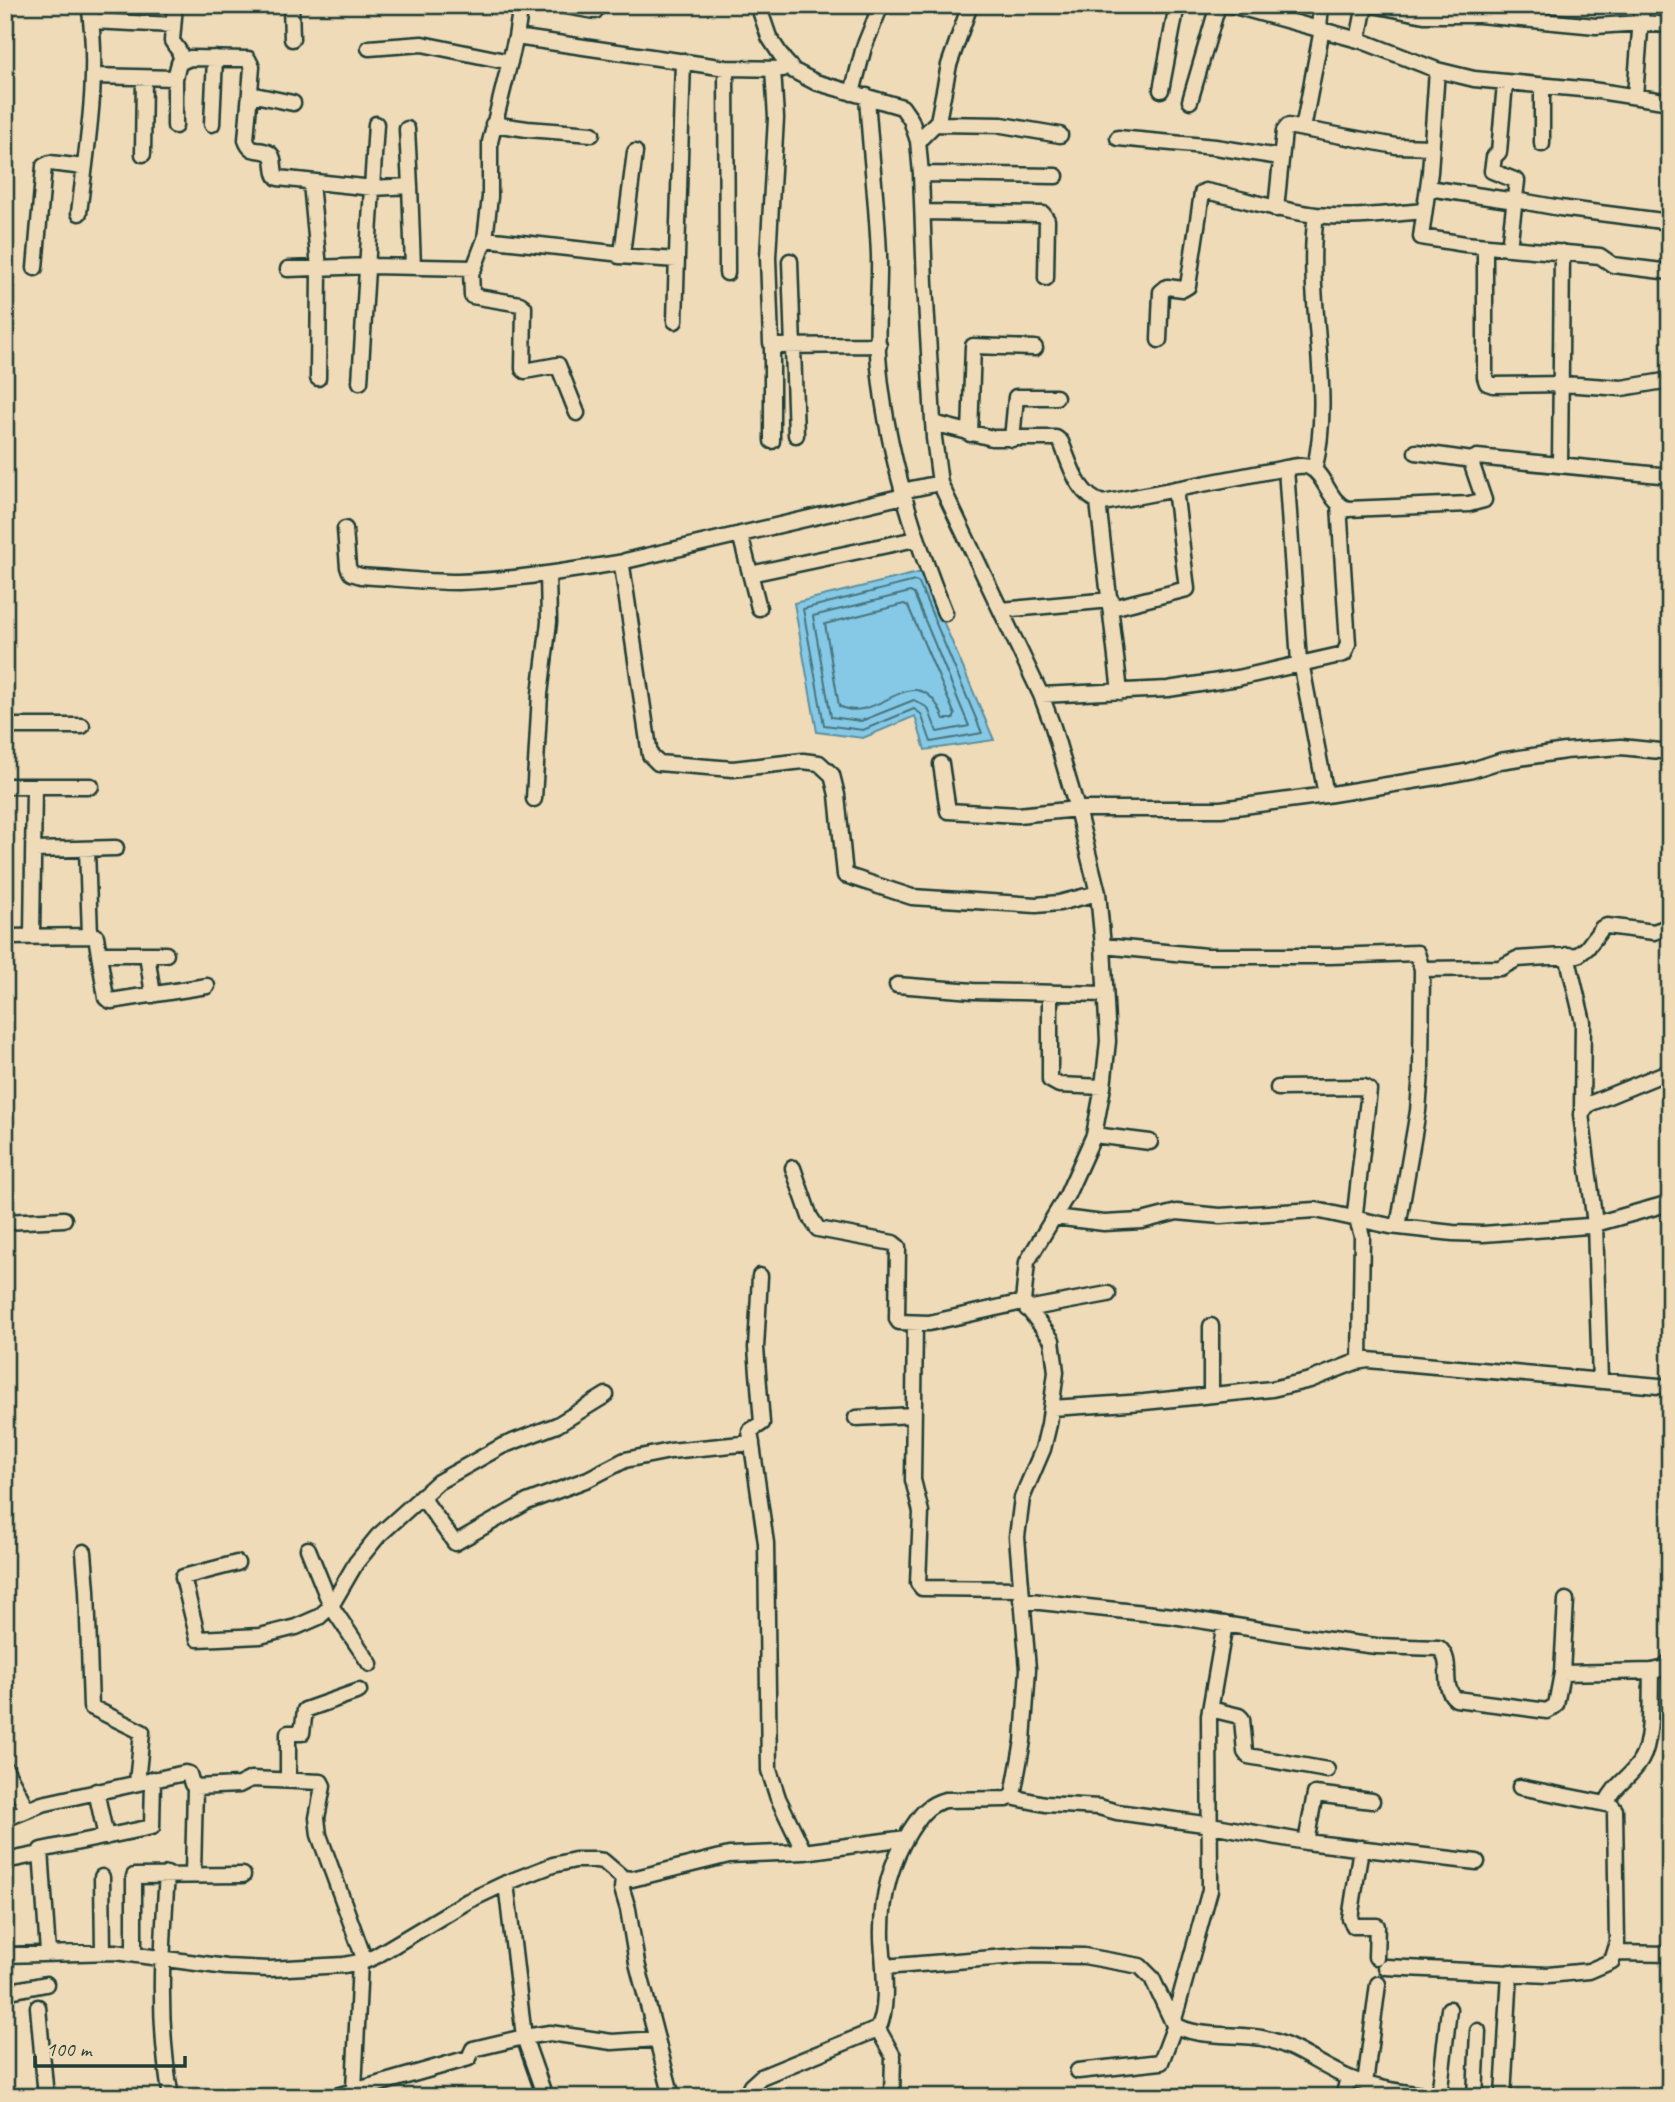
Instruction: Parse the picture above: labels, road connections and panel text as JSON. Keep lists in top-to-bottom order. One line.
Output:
{"scale_bar":"100 m"}
